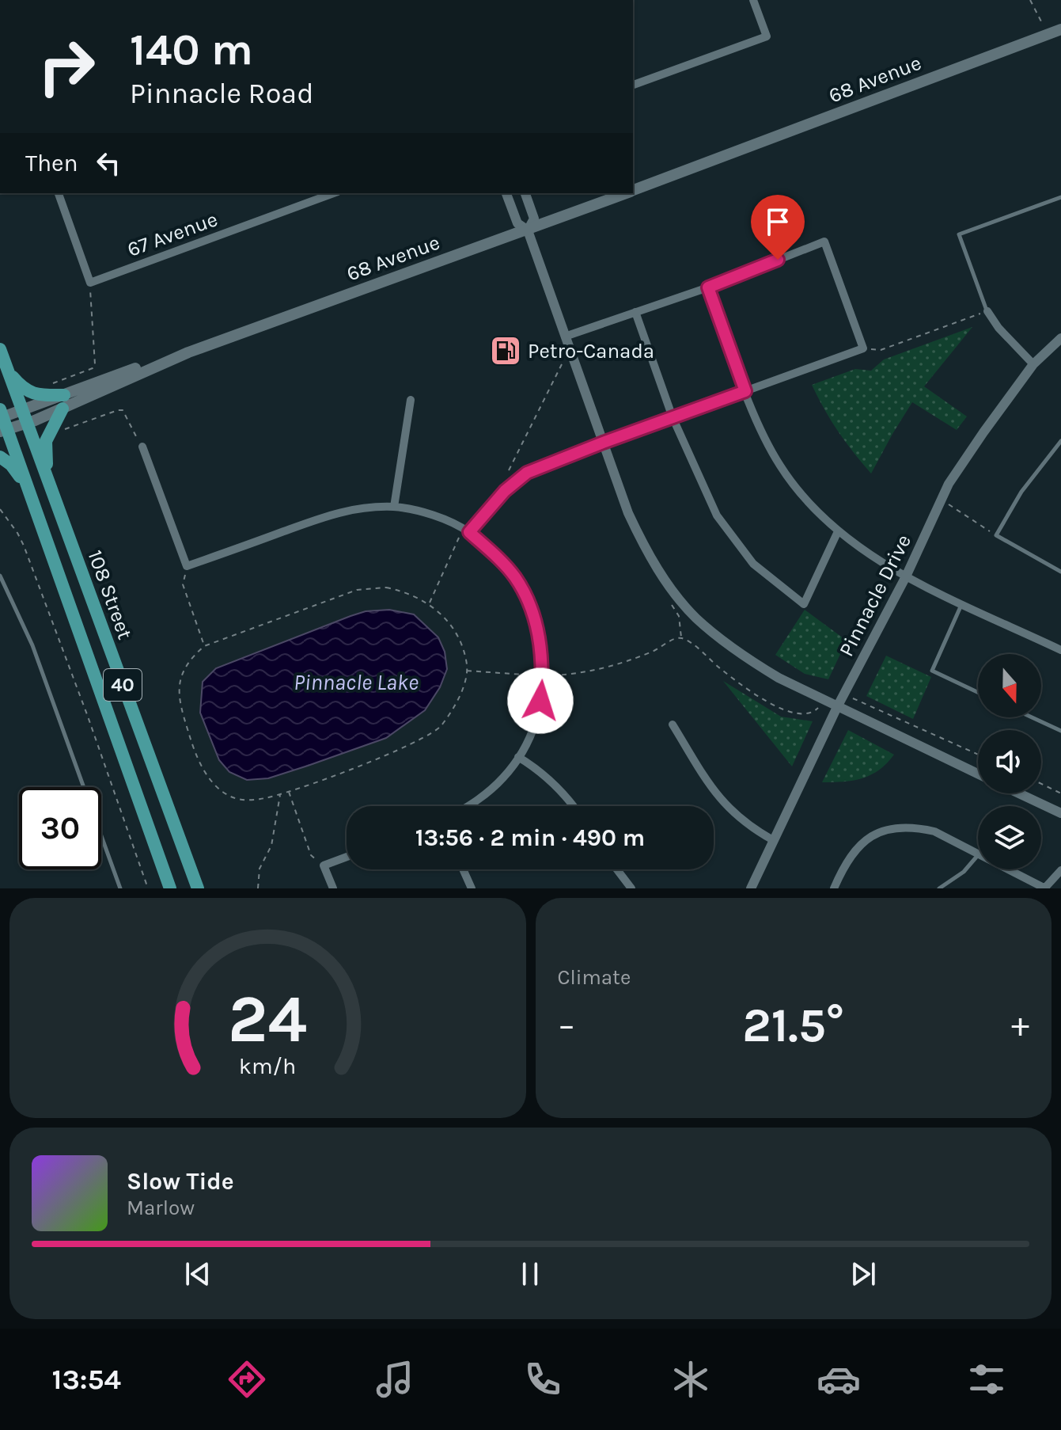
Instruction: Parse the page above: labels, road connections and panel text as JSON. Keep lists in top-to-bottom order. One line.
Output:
{"streets":{"main road":["68 Avenue","108 Street","40"],"street":["67 Avenue","Pinnacle Drive"]},"crossings":[["68 Avenue","108 Street"]],"water":["Pinnacle Lake"],"places":{"fuel station":["Petro-Canada"]},"north":"bottom","page":{"turn":["140 m","Pinnacle Road"],"then":"Then","limit":"30","trip":"13:56 · 2 min · 490 m","tile":"Climate","heat":["−","21.5°","+"],"song":["Slow Tide","Marlow"],"tabs":"13:54","gauge":["24","km/h"]}}
